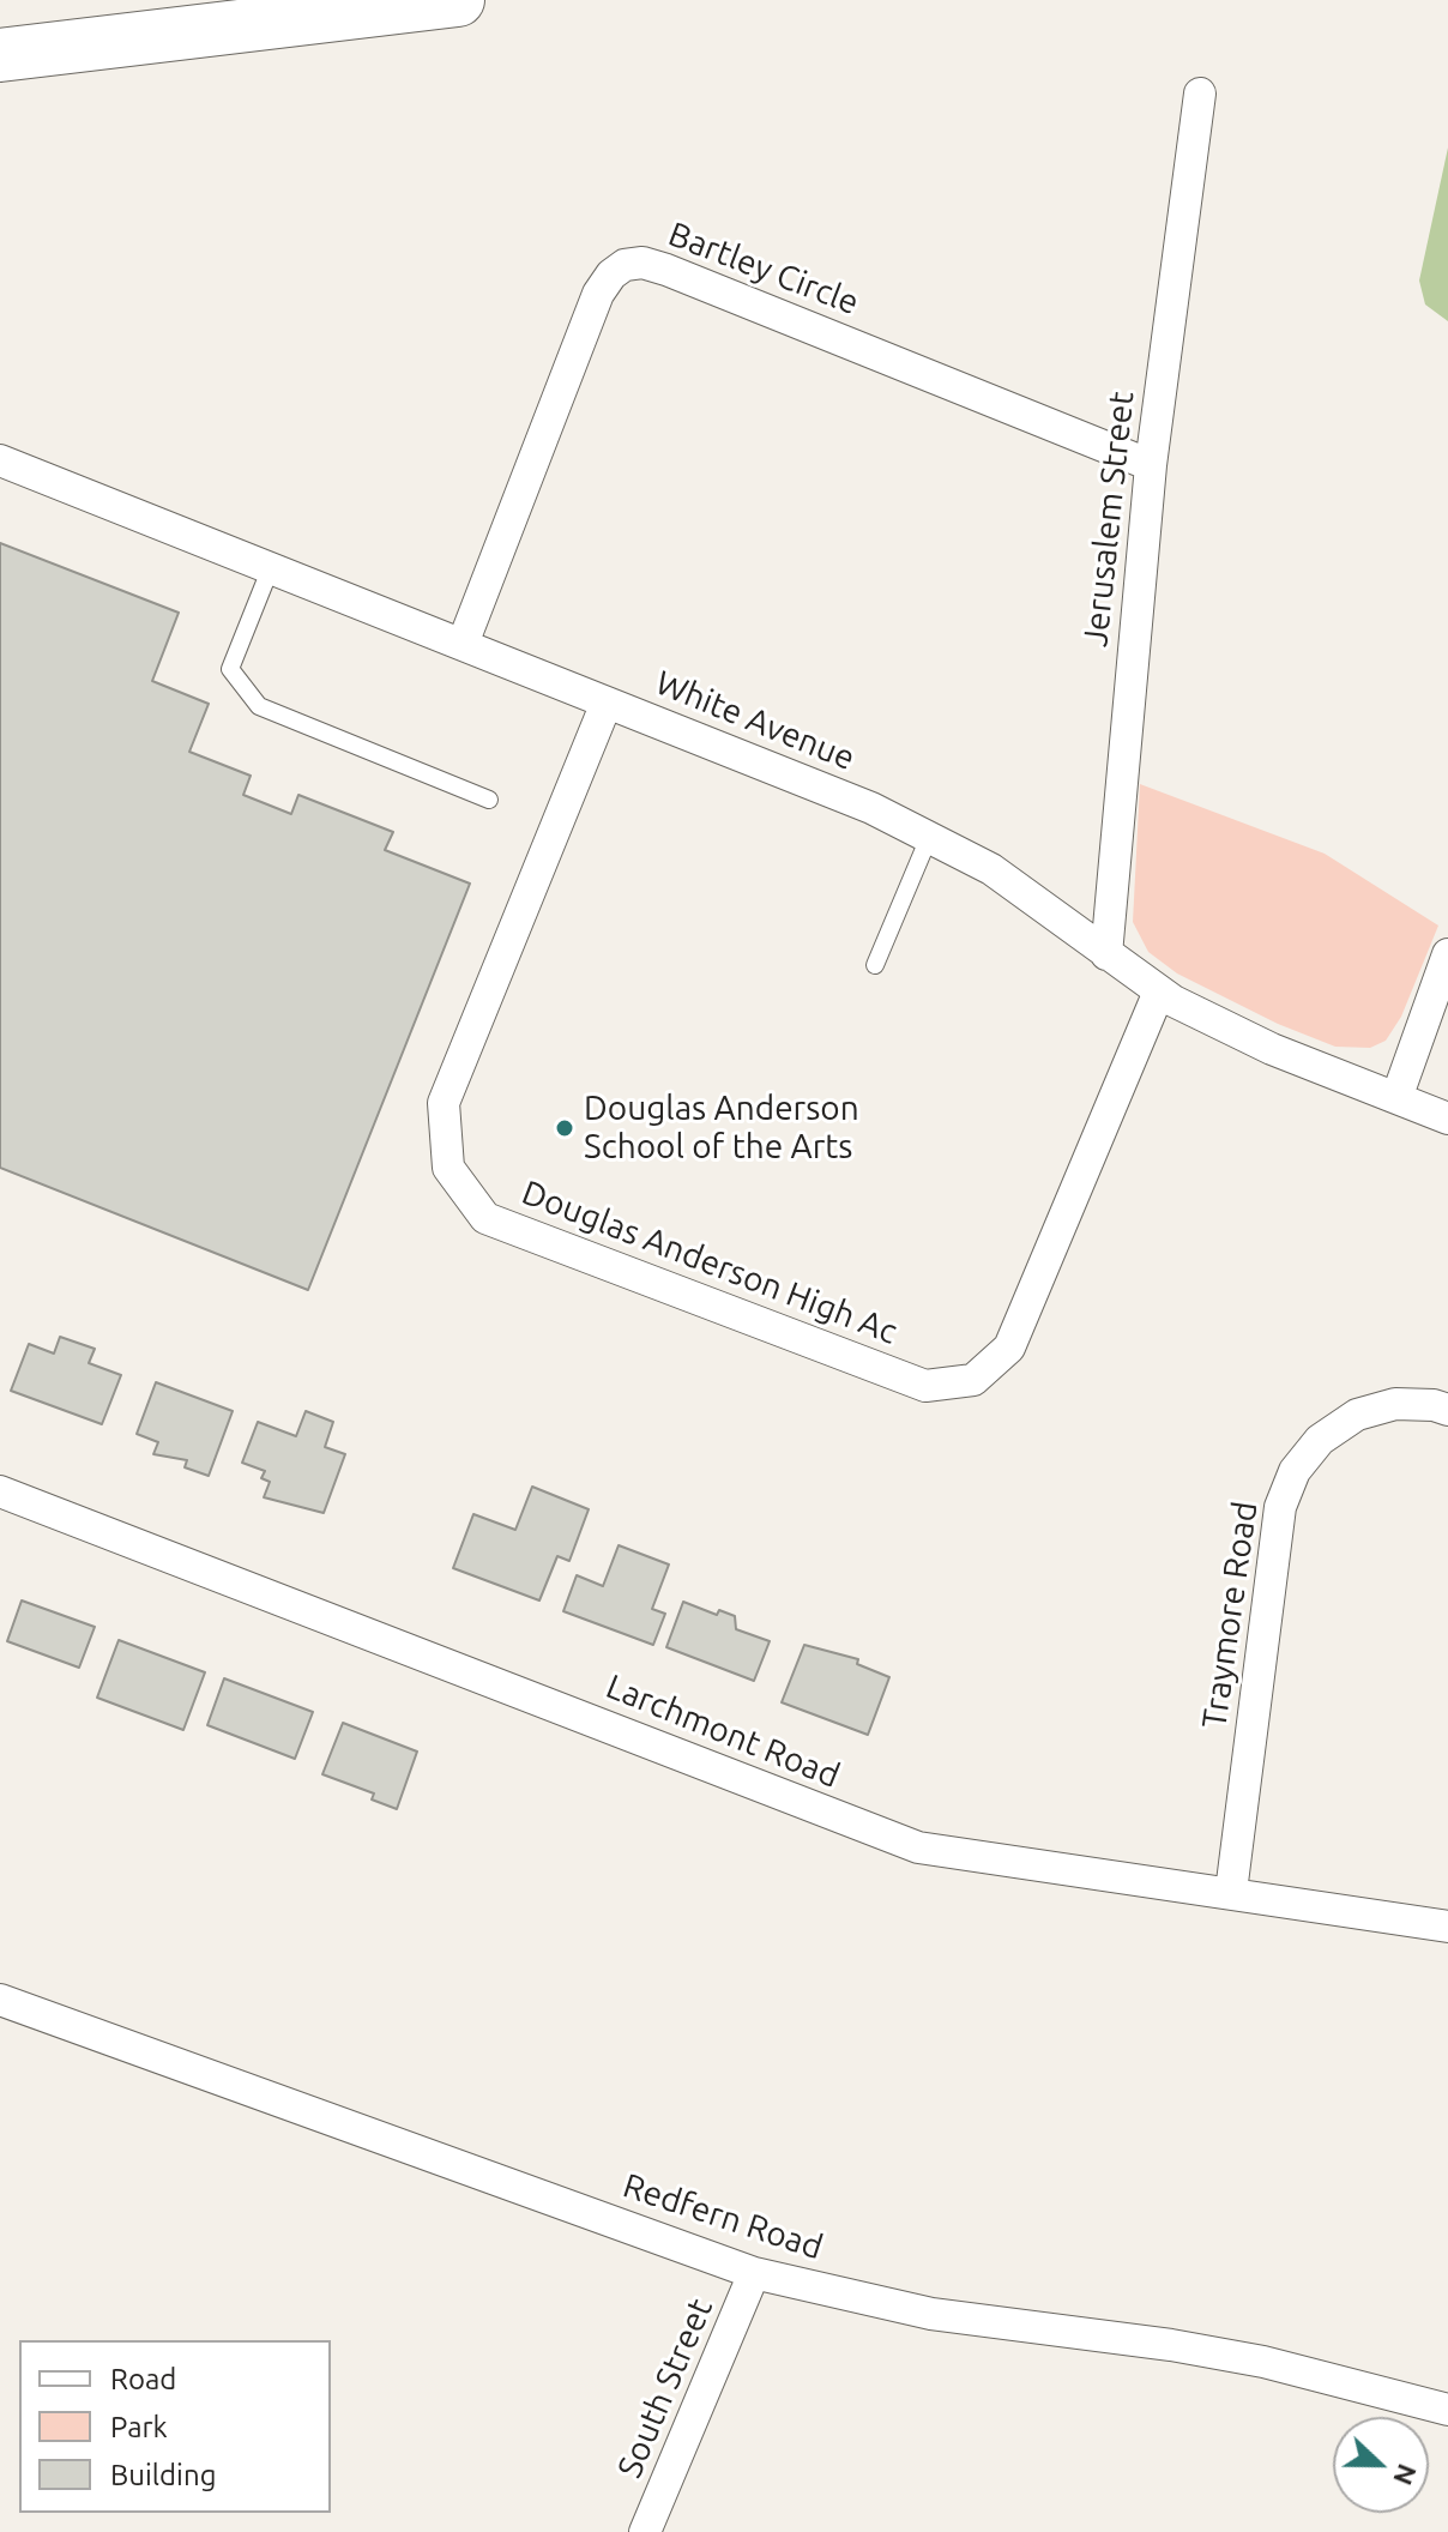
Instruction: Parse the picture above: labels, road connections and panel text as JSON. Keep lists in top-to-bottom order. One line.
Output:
{"streets":{"street":["Bartley Circle","Jerusalem Street","White Avenue","Douglas Anderson High Ac","Traymore Road","Larchmont Road","Redfern Road","South Street"]},"crossings":[["Bartley Circle","Jerusalem Street"],["Bartley Circle","White Avenue"],["Jerusalem Street","White Avenue"],["White Avenue","Douglas Anderson High Ac"],["Traymore Road","Larchmont Road"],["Redfern Road","South Street"]],"places":["Douglas Anderson School of the Arts"],"legend":["Road","Park","Building"],"north":"right"}
